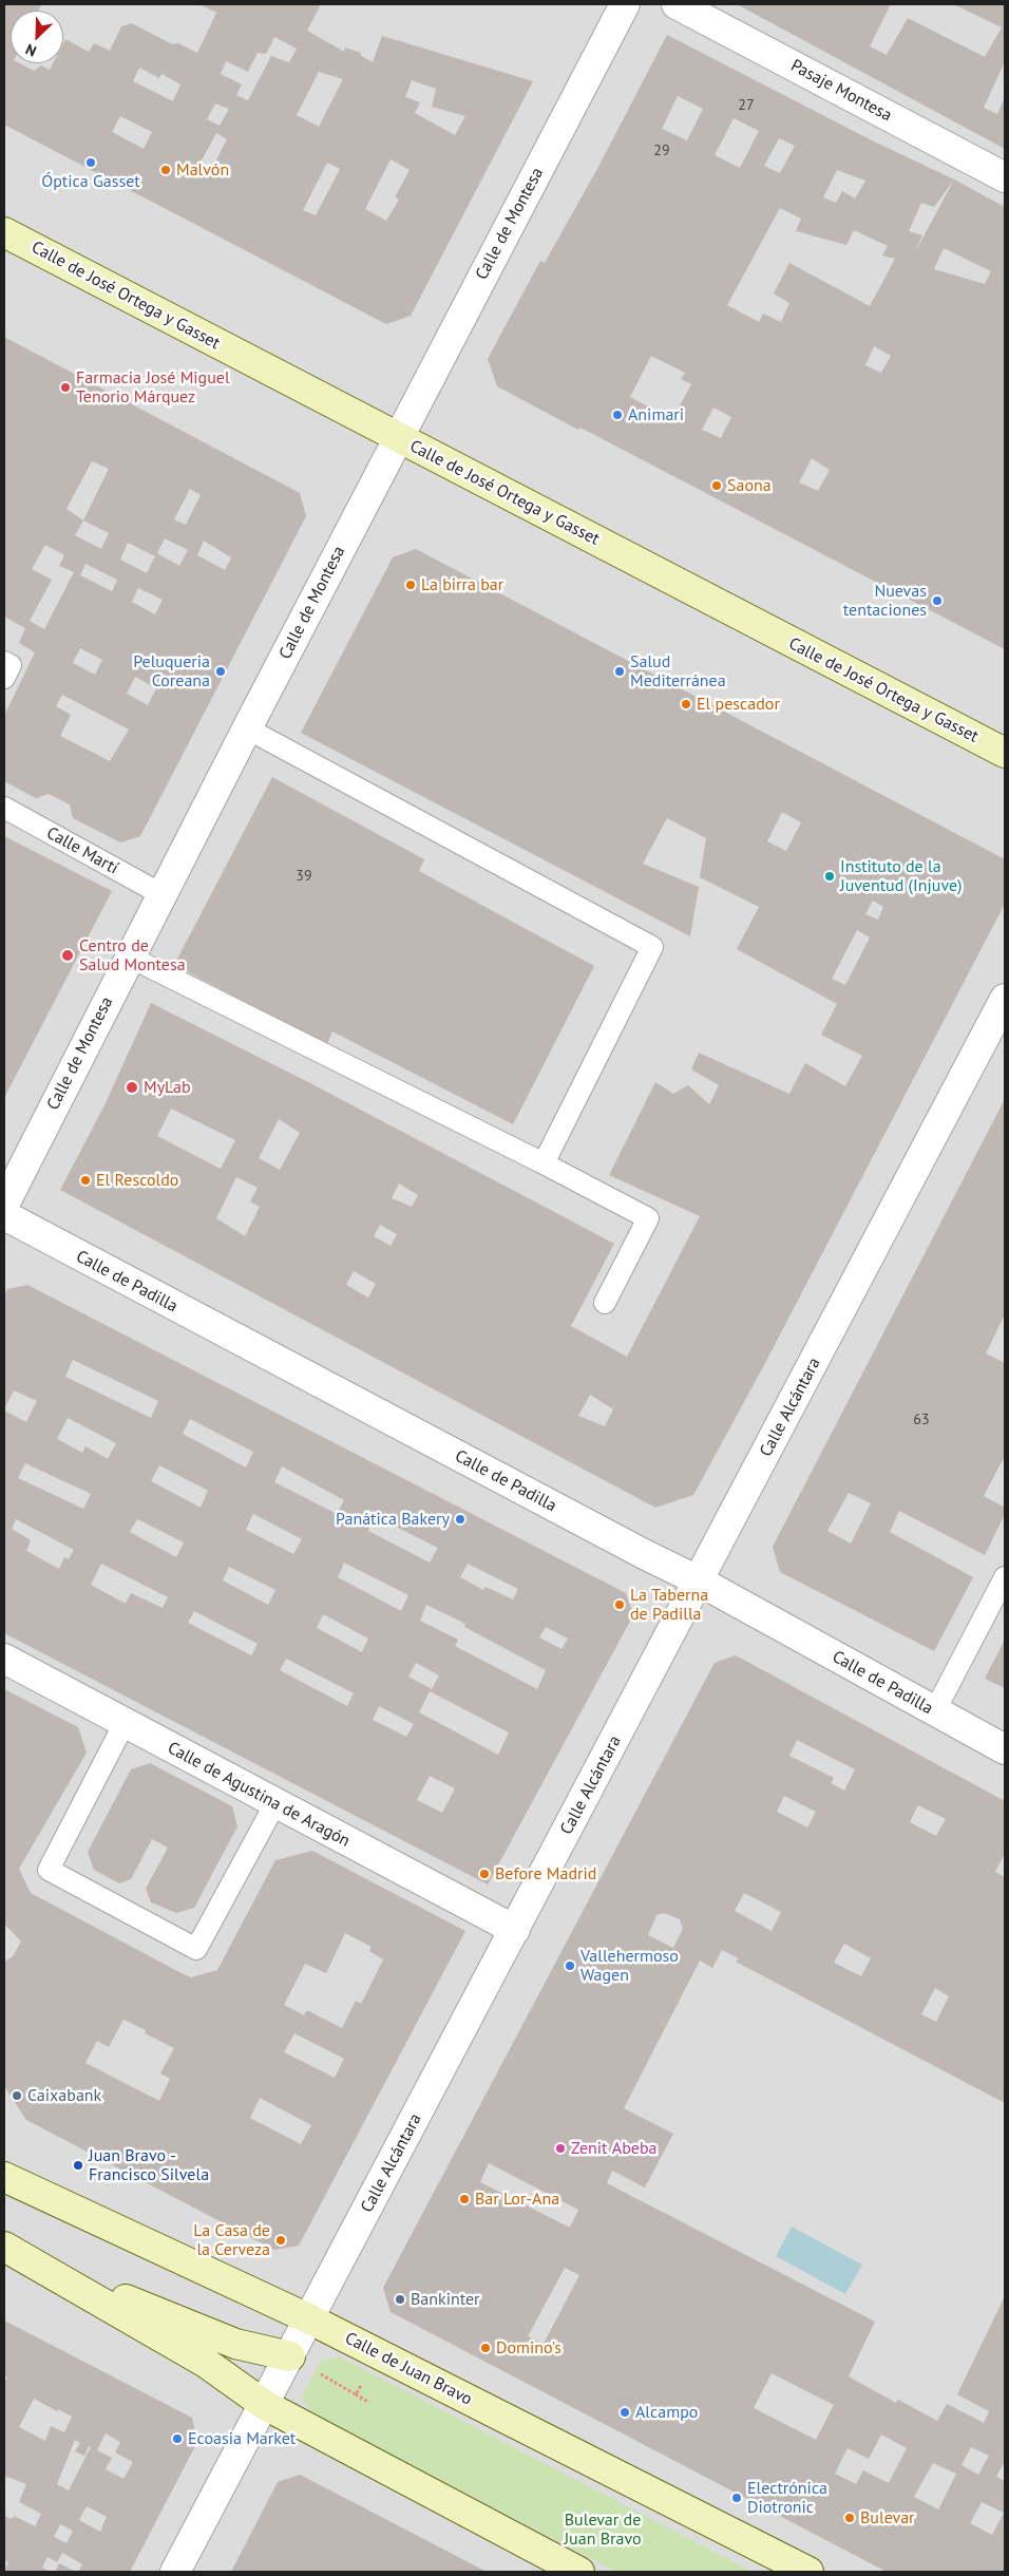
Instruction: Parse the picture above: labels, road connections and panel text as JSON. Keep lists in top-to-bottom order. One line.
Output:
{"streets":{"main road":["Calle de José Ortega y Gasset","Calle de Juan Bravo"],"street":["Pasaje Montesa","Calle de Montesa","Calle de Padilla","Calle Alcántara","Calle de Agustina de Aragón"],"lane":["Calle Martí"]},"crossings":[["Calle de Montesa","Calle de José Ortega y Gasset"],["Calle de Montesa","Calle Martí"],["Calle de Padilla","Calle Alcántara"],["Calle Alcántara","Calle de Agustina de Aragón"],["Calle Alcántara","Calle de Juan Bravo"]],"parks":["Bulevar de Juan Bravo"],"places":["Óptica Gasset","Malvón","Farmacia José Miguel Tenorio Márquez","Animari","Saona","La birra bar","Nuevas tentaciones","Peluqueria Coreana","Salud Mediterránea","El pescador","Instituto de la Juventud (Injuve)","Centro de Salud Montesa","MyLab","El Rescoldo","Panática Bakery","La Taberna de Padilla","Before Madrid","Vallehermoso Wagen","Caixabank","Zenit Abeba","Juan Bravo - Francisco Silvela","Bar Lor-Ana","La Casa de la Cerveza","Bankinter","Domino's","Alcampo","Ecoasia Market","Electrónica Diotronic","Bulevar"],"house_numbers":["27","29","39","63"],"north":"bottom left"}
